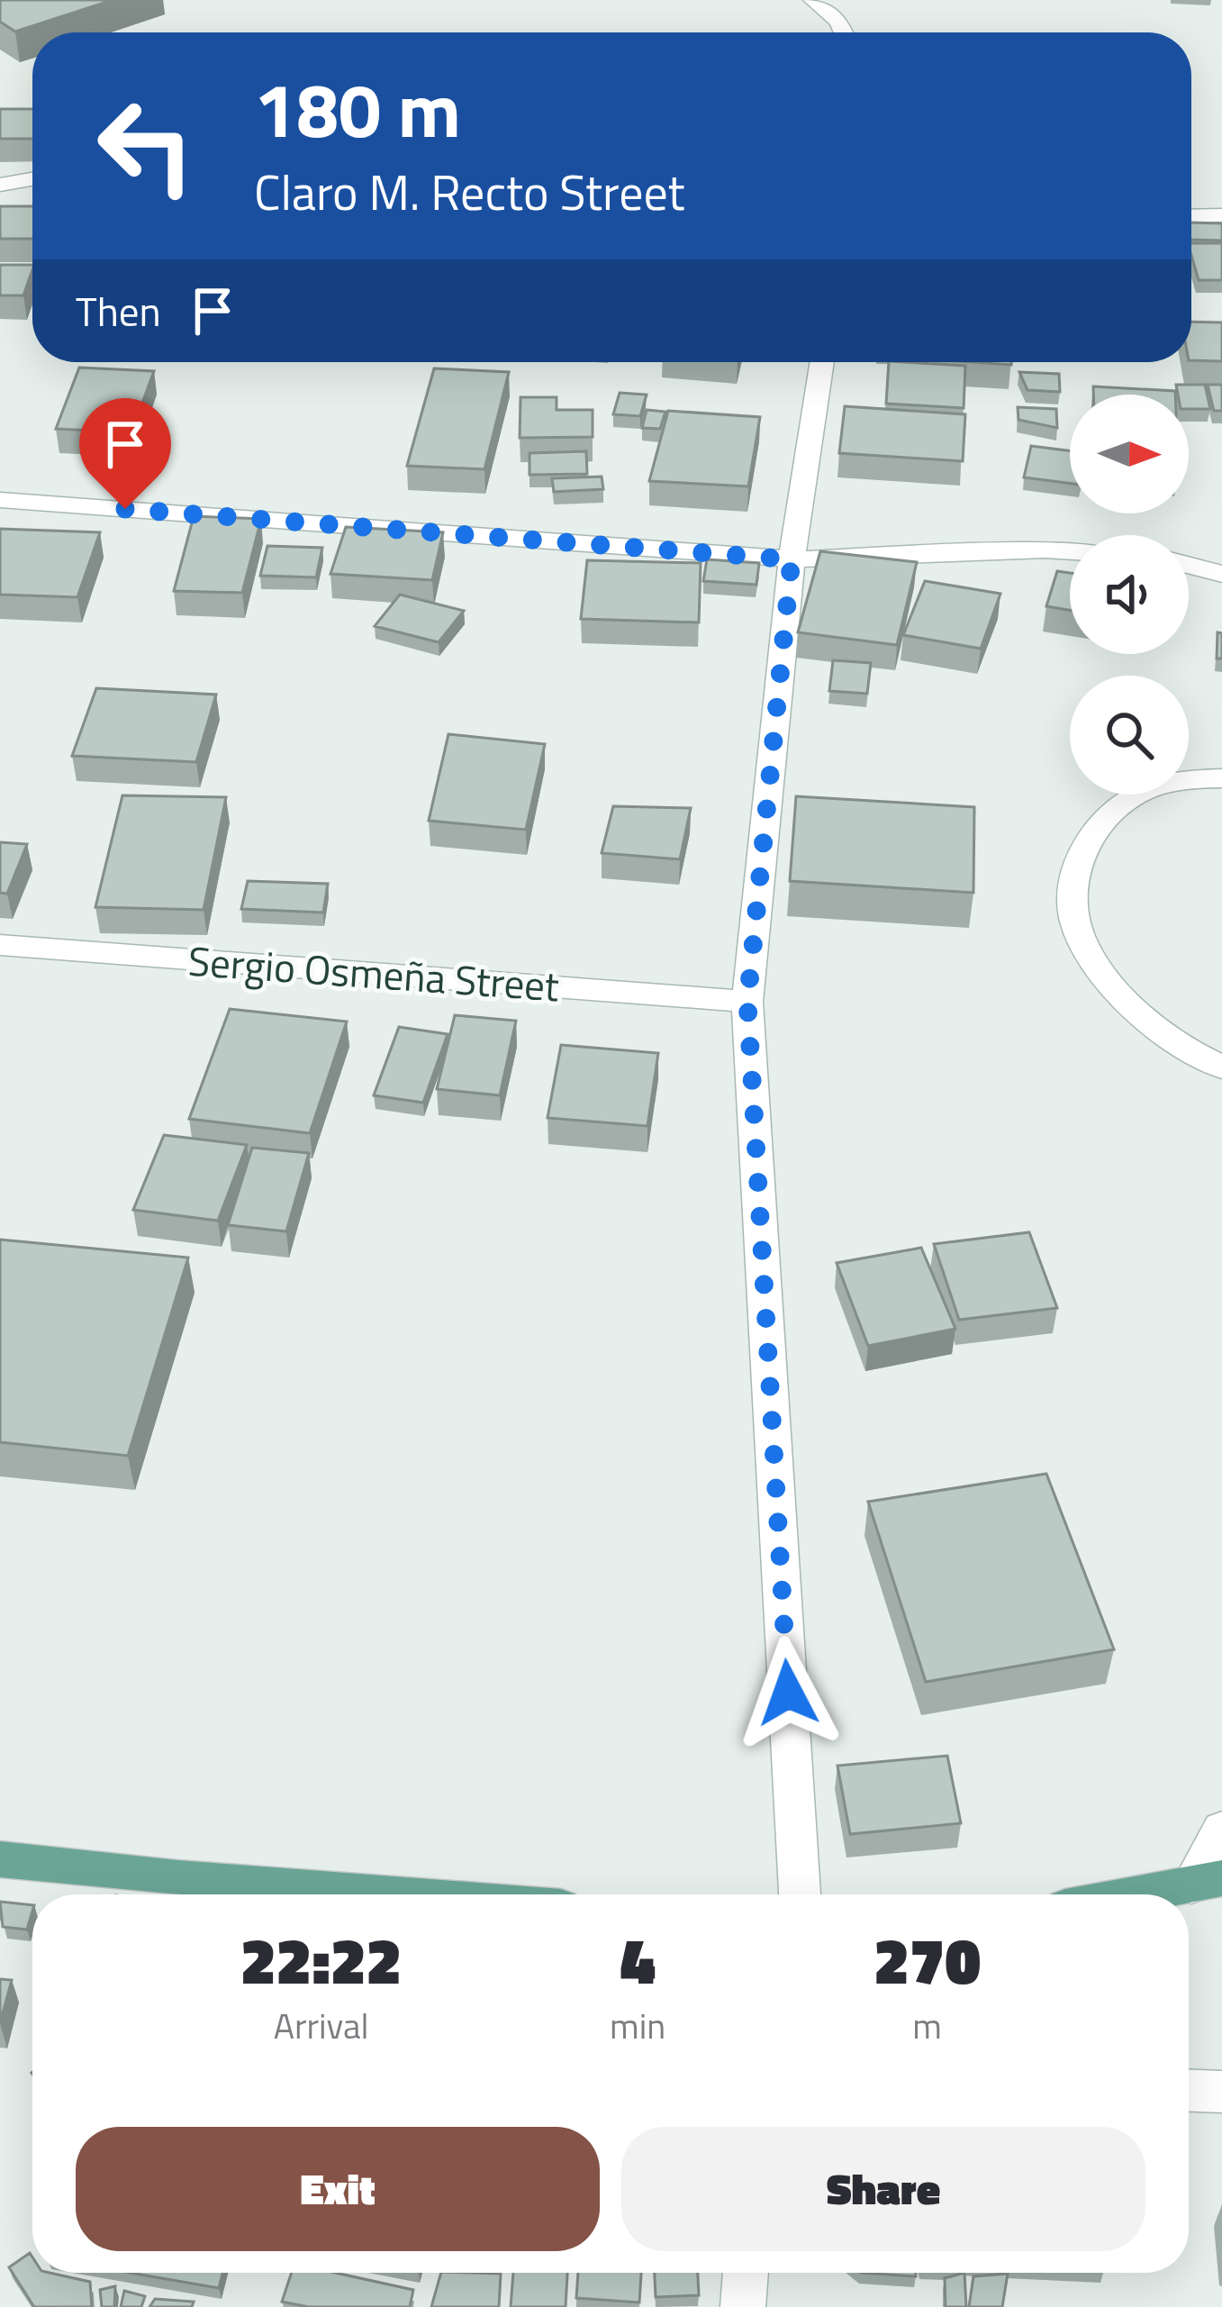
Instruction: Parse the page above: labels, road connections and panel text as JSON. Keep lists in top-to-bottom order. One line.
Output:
{"streets":{"street":["Sergio Osmeña Street"]},"north":"right","page":{"turn":["180 m","Claro M. Recto Street"],"then":"Then","eta":["22:22","Arrival","4","min","270","m"],"buttons":["Exit","Share"]}}
